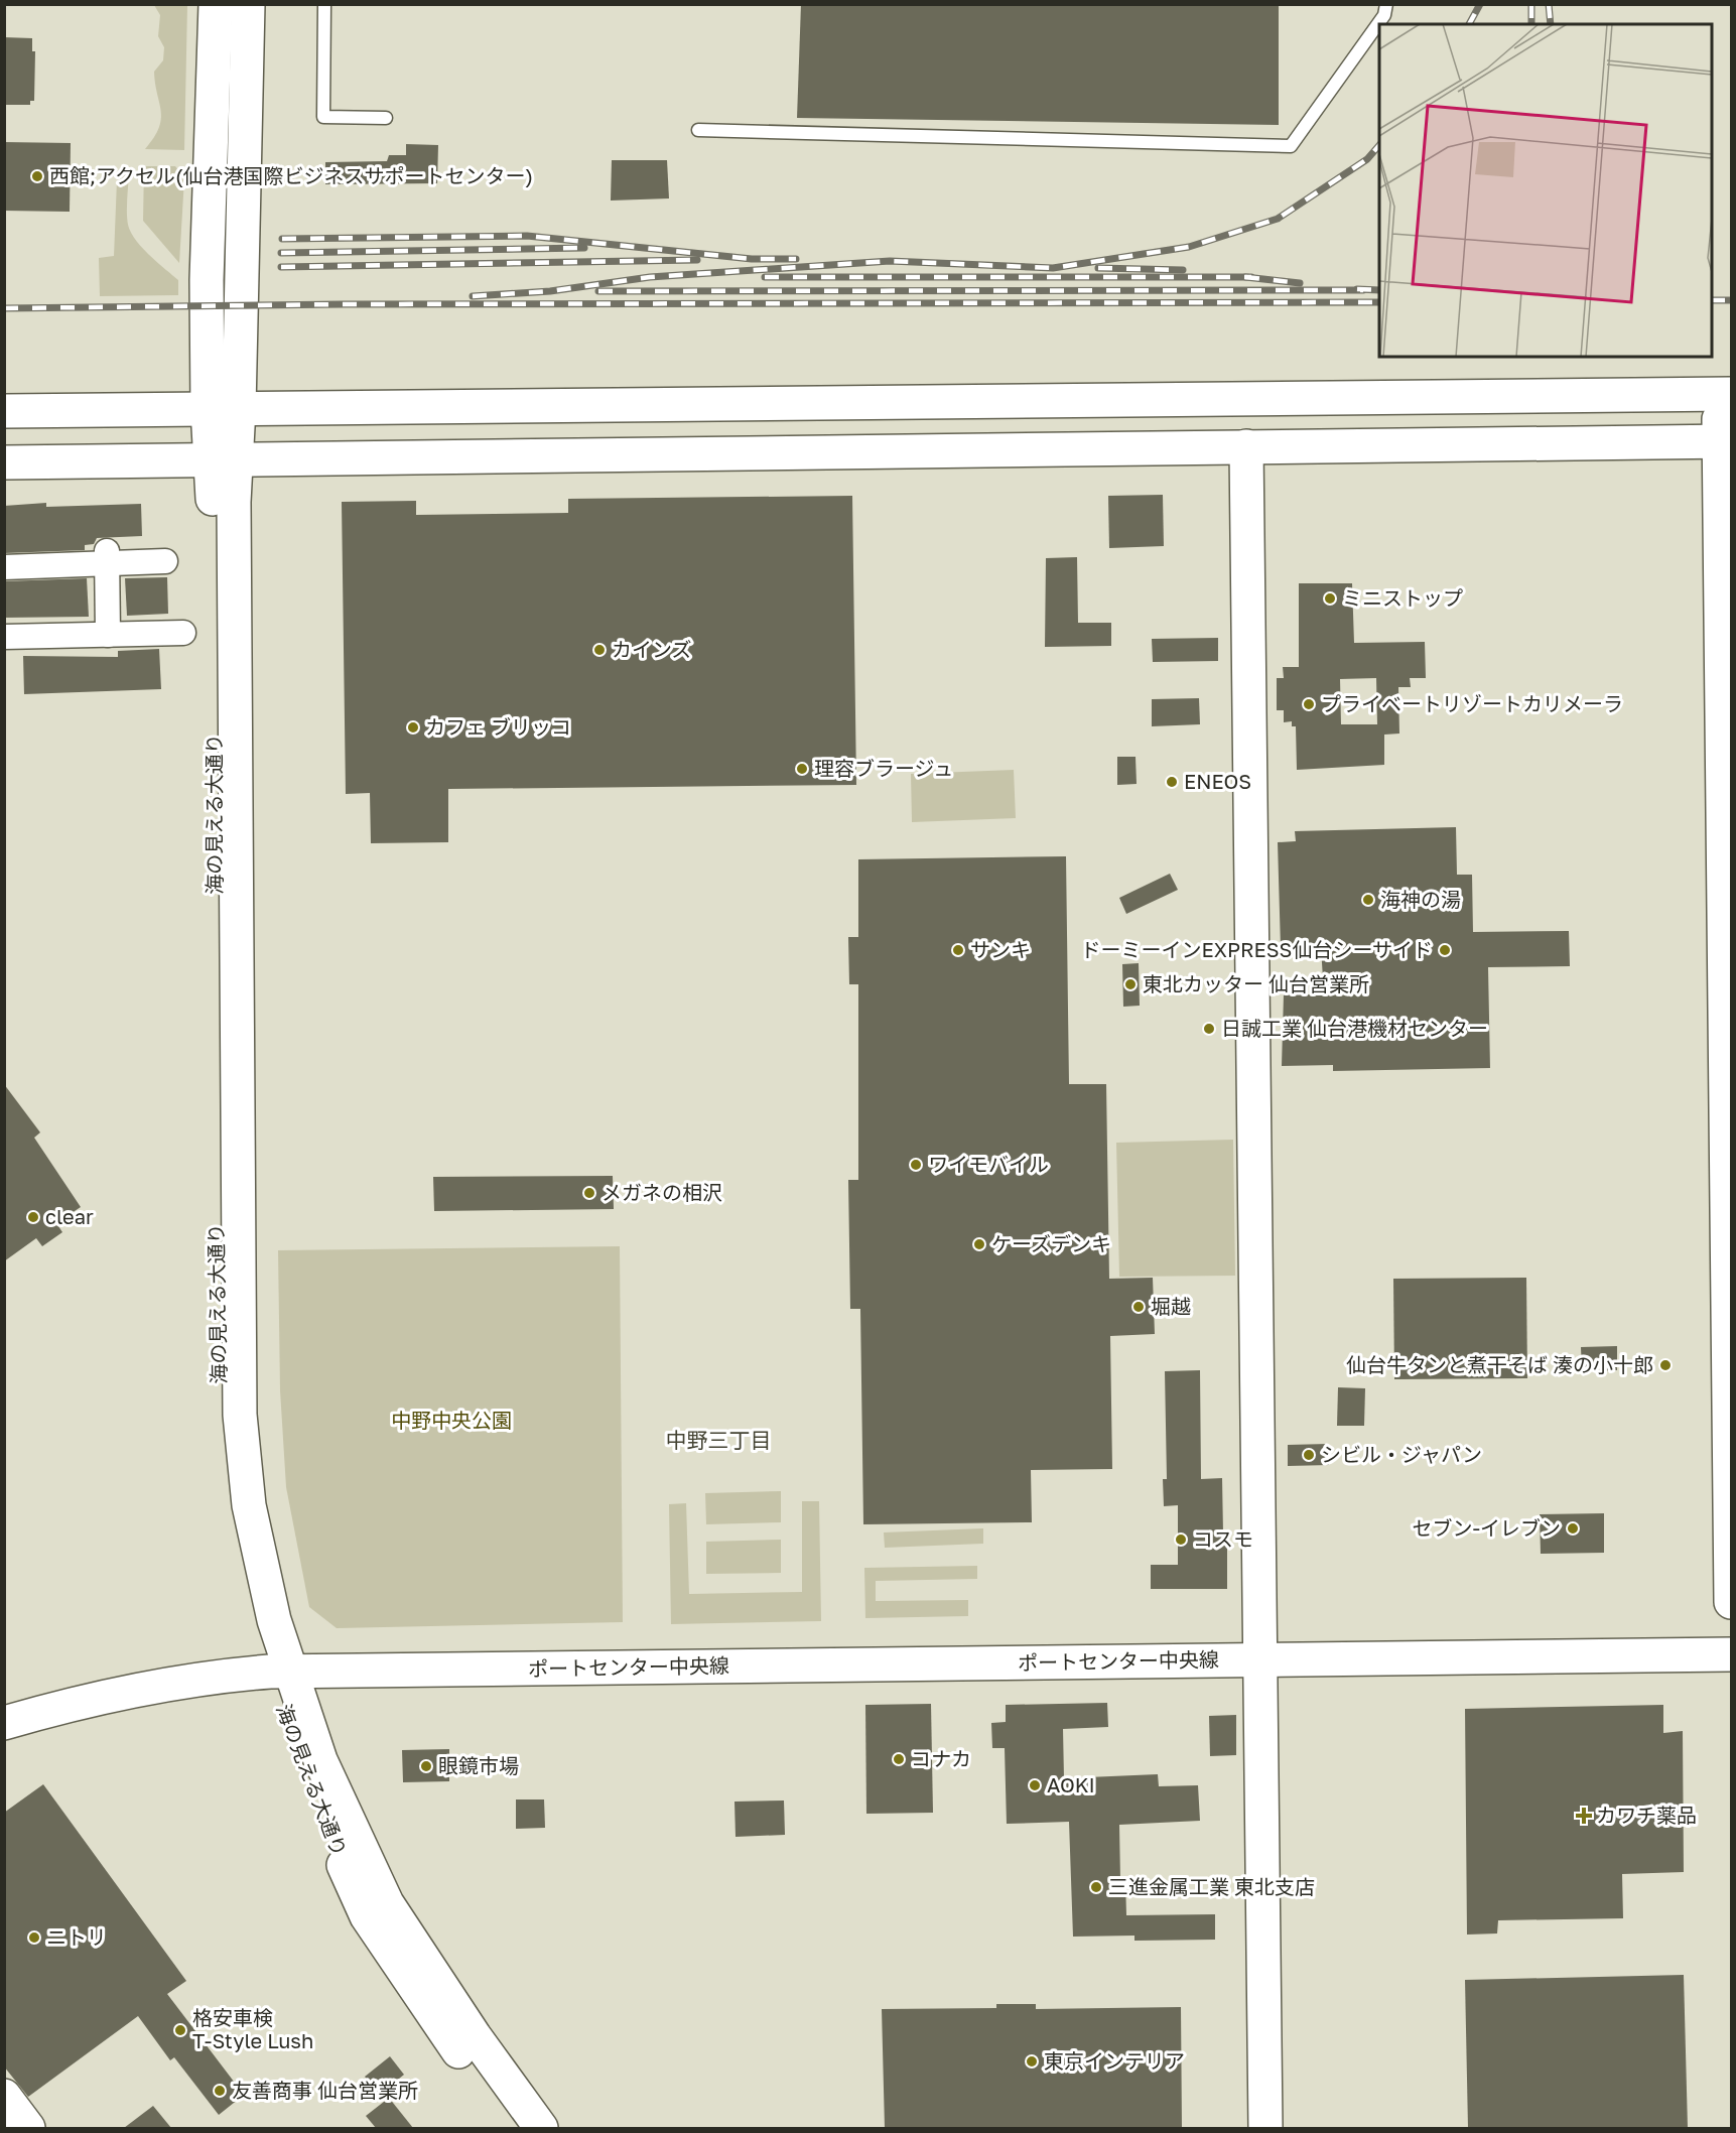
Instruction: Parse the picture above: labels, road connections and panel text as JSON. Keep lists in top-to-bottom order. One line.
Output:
{"streets":{"street":["海の見える大通り","ポートセンター中央線"]},"crossings":[["海の見える大通り","ポートセンター中央線"]],"districts":["中野三丁目"],"parks":["中野中央公園"],"places":{"other":["西館;アクセル(仙台港国際ビジネスサポートセンター)","ミニストップ","カインズ","プライベートリゾートカリメーラ","カフェ ブリッコ","理容ブラージュ","ENEOS","海神の湯","サンキ","ドーミーインEXPRESS仙台シーサイド","東北カッター 仙台営業所","日誠工業 仙台港機材センター","ワイモバイル","メガネの相沢","clear","ケーズデンキ","堀越","仙台牛タンと煮干そば 湊の小十郎","シビル・ジャパン","セブン-イレブン","コスモ","コナカ","眼鏡市場","AOKI","三進金属工業 東北支店","ニトリ","格安車検 T-Style Lush","東京インテリア","友善商事 仙台営業所"],"health":["カワチ薬品"]}}
